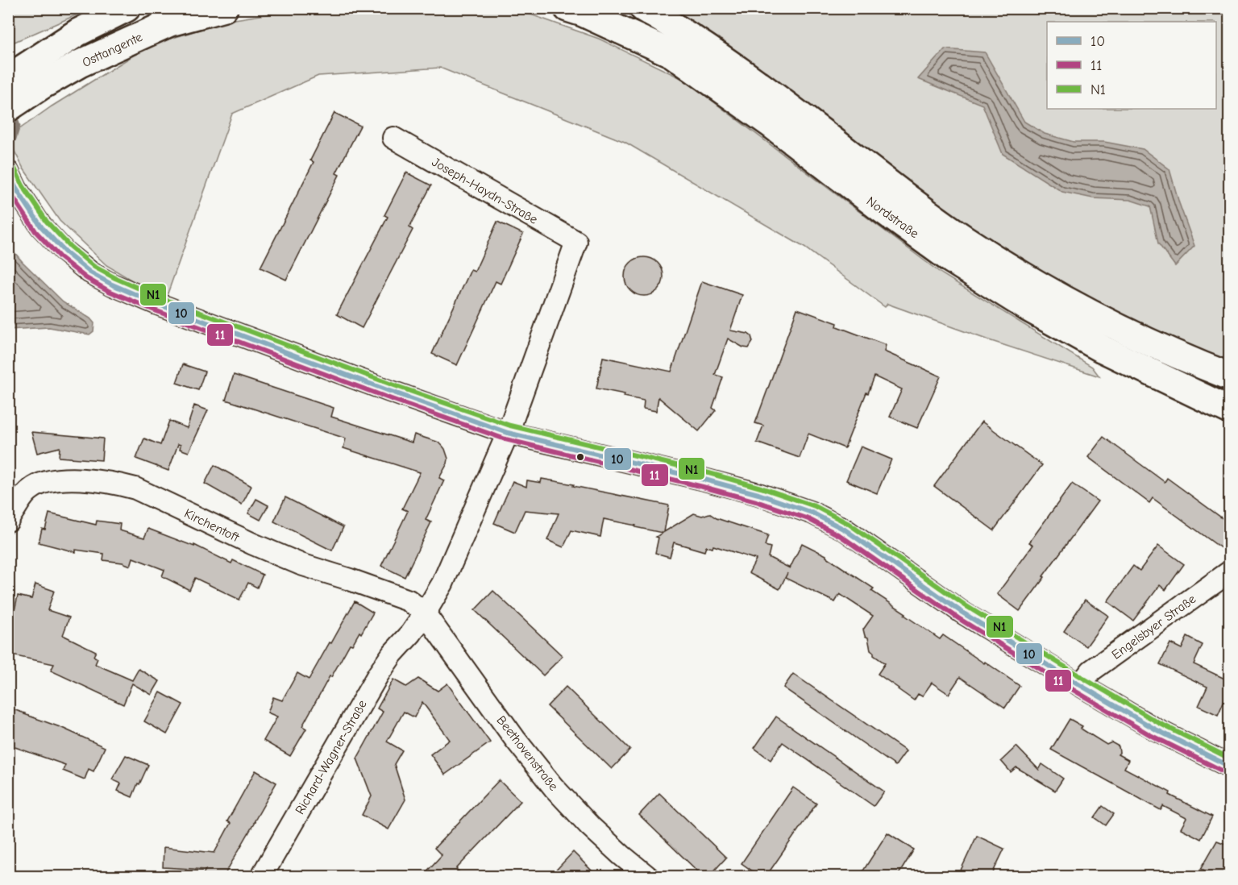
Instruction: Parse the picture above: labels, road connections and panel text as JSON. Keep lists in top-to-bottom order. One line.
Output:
{"streets":{"main road":["Osttangente","Nordstraße"],"street":["Joseph-Haydn-Straße","Kirchentoft","Engelsbyer Straße","Beethovenstraße","Richard-Wagner-Straße"]},"crossings":[["Joseph-Haydn-Straße","Richard-Wagner-Straße"],["Kirchentoft","Beethovenstraße"],["Kirchentoft","Richard-Wagner-Straße"],["Beethovenstraße","Richard-Wagner-Straße"]],"lines":["transit line N1","transit line 10","transit line 11"],"legend":["10","11","N1"]}
